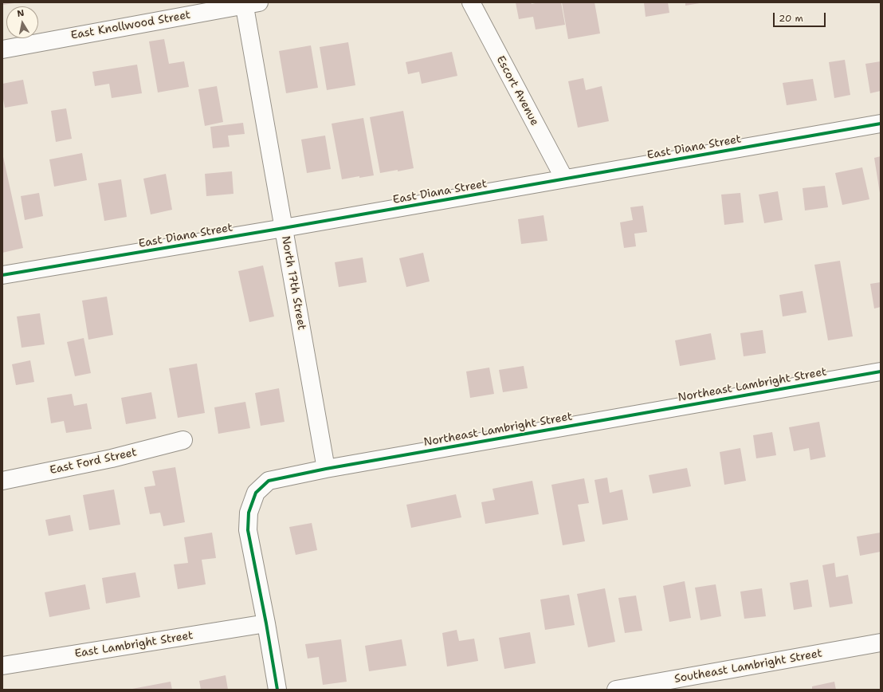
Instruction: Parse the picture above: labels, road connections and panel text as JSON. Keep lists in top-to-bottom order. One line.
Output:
{"streets":{"street":["East Knollwood Street","Escort Avenue","East Diana Street","North 17th Street","Northeast Lambright Street","East Ford Street","East Lambright Street","Southeast Lambright Street"]},"crossings":[["East Knollwood Street","North 17th Street"],["Escort Avenue","East Diana Street"],["East Diana Street","North 17th Street"],["North 17th Street","Northeast Lambright Street"],["Northeast Lambright Street","East Lambright Street"]],"scale_bar":"20 m","north":"top"}
